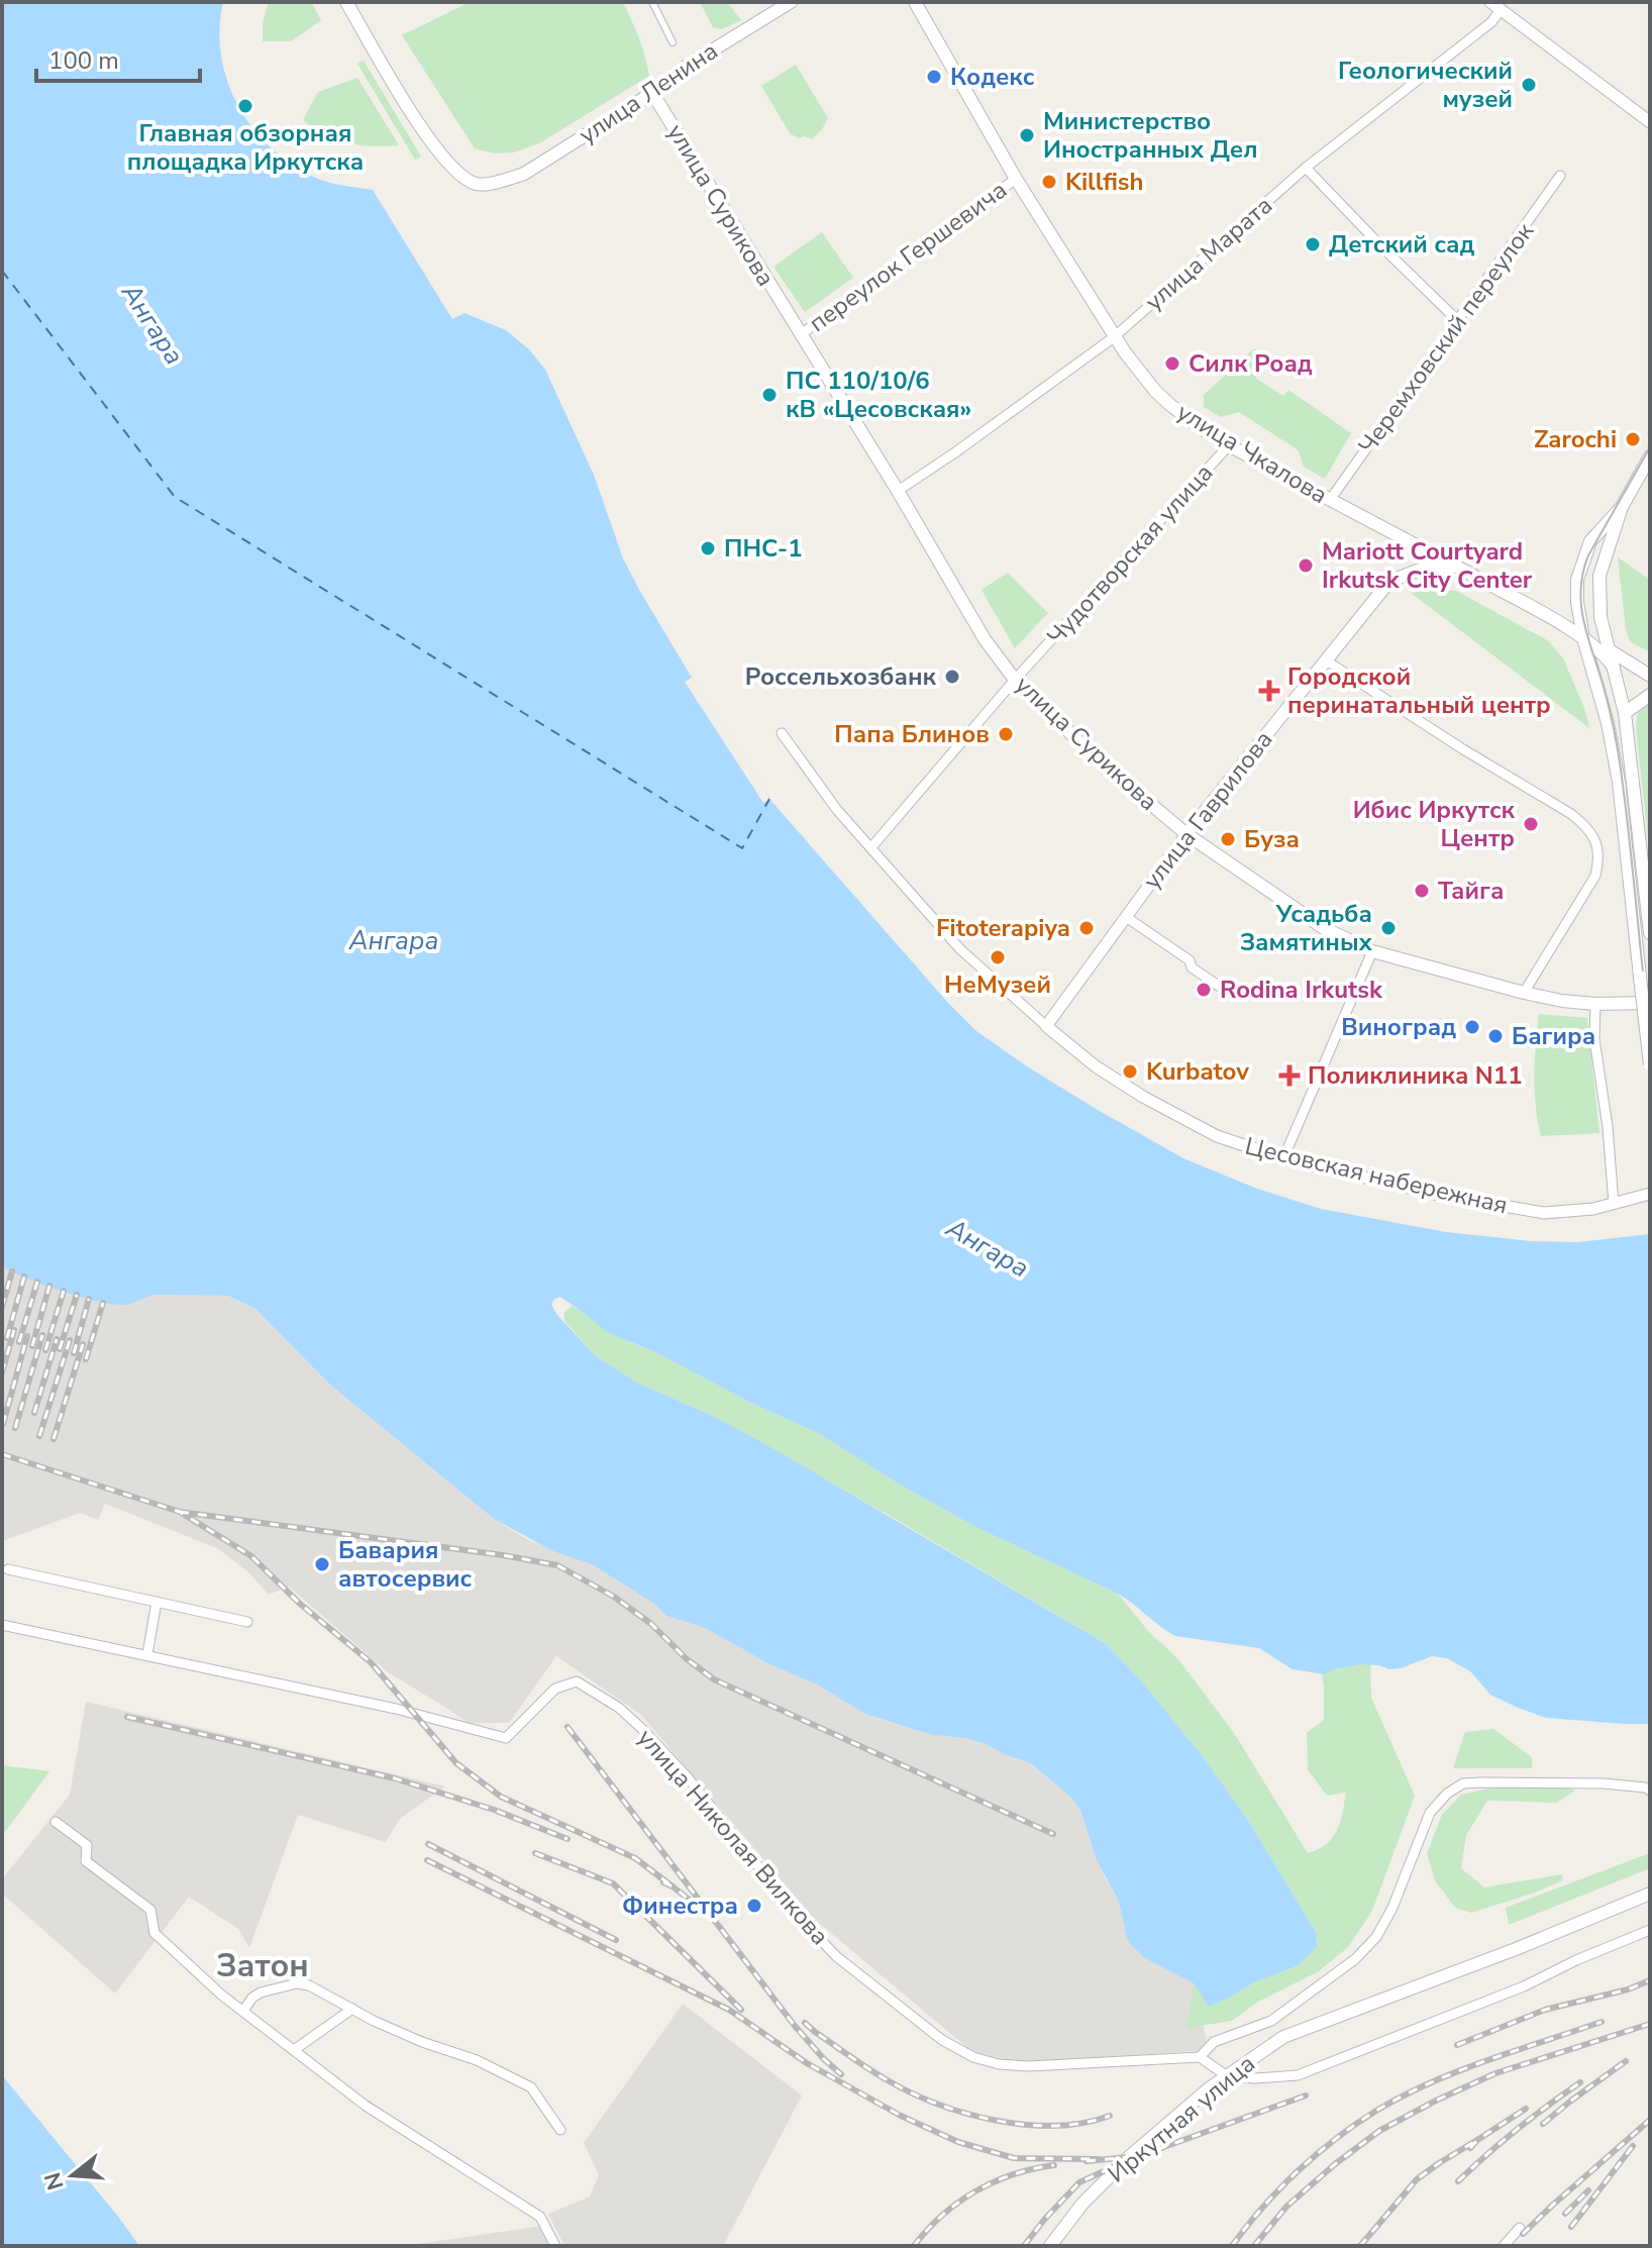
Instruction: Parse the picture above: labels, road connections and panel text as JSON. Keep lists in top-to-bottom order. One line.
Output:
{"streets":{"main road":["улица Ленина","улица Сурикова","улица Чкалова","улица Гаврилова","Иркутная улица"],"street":["улица Марата","переулок Гершевича","Черемховский переулок","Чудотворская улица","Цесовская набережная","улица Николая Вилкова"]},"crossings":[["улица Ленина","улица Сурикова"],["улица Сурикова","улица Марата"],["улица Сурикова","переулок Гершевича"],["улица Сурикова","Чудотворская улица"],["улица Сурикова","улица Гаврилова"],["улица Марата","улица Чкалова"],["переулок Гершевича","улица Чкалова"],["Черемховский переулок","улица Чкалова"],["улица Чкалова","Чудотворская улица"],["улица Чкалова","улица Гаврилова"],["Чудотворская улица","Цесовская набережная"],["улица Гаврилова","Цесовская набережная"]],"districts":["Затон"],"water":["Ангара"],"places":{"other":["Кодекс","Геологический музей","Главная обзорная площадка Иркутска","Министерство Иностранных Дел","Killfish","Детский сад","Силк Роад","ПС 110/10/6 кВ «Цесовская»","Zarochi","ПНС-1","Mariott Courtyard Irkutsk City Center","Россельхозбанк","Папа Блинов","Ибис Иркутск Центр","Буза","Тайга","Fitoterapiya","Усадьба Замятиных","НеМузей","Rodina Irkutsk","Виноград","Багира","Kurbatov","Бавария автосервис","Финестра"],"health":["Городской перинатальный центр","Поликлиника N11"]},"scale_bar":"100 m","north":"left"}
